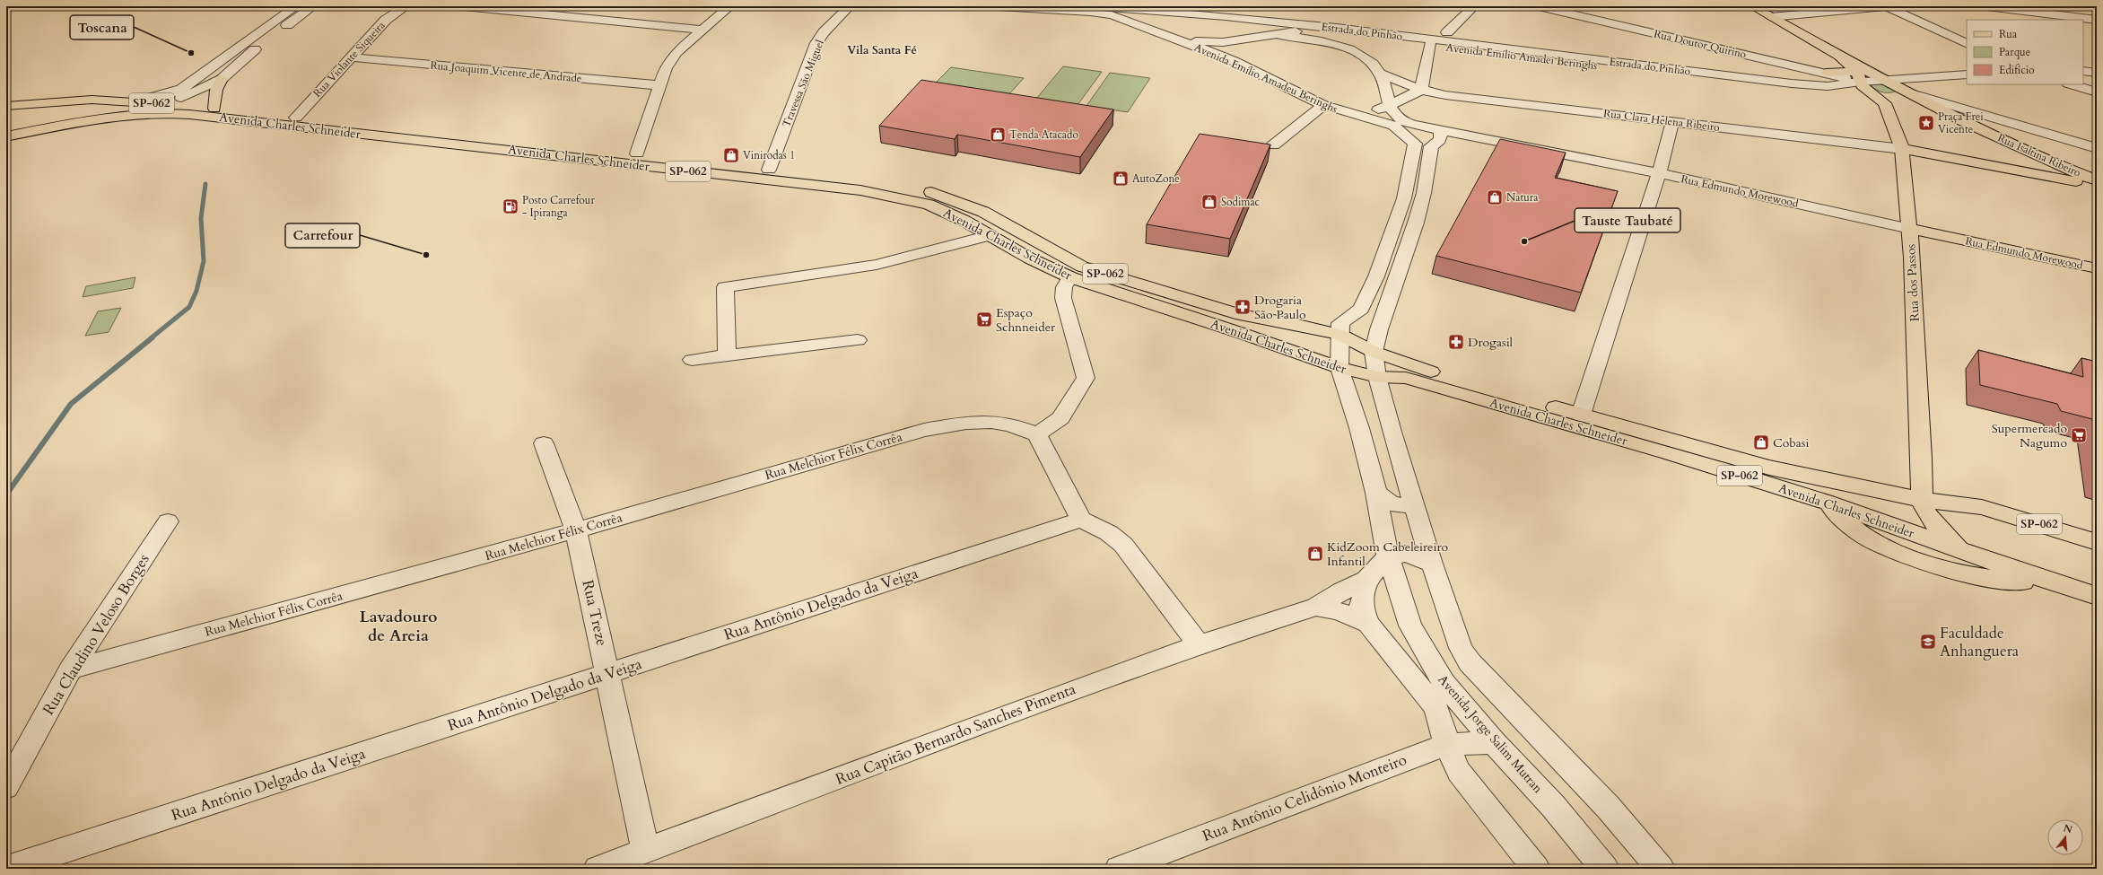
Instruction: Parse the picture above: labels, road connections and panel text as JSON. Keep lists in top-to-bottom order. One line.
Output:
{"streets":{"main road":["SP-062","Avenida Charles Schneider","Rua Isaltina Ribeiro","Rua Edmundo Morewood","Rua dos Passos"],"street":["Estrada do Pinhão","Rua Doutor Quirino","Avenida Emílio Amadei Beringhs","Rua Violante Siqueira","Rua Joaquim Vicente de Andrade","Avenida Emílio Amadeu Beringhs","Travessa São Miguel","Rua Clara Helena Ribeiro","Rua Melchior Félix Corrêa","Rua Antônio Delgado da Veiga","Rua Treze","Rua Claudino Veloso Borges","Rua Capitão Bernardo Sanches Pimenta","Avenida Jorge Salim Mutran","Rua Antônio Celidônio Monteiro"]},"crossings":[["Estrada do Pinhão","Avenida Emílio Amadei Beringhs"],["Estrada do Pinhão","Rua Isaltina Ribeiro"],["Estrada do Pinhão","Rua dos Passos"],["Avenida Emílio Amadei Beringhs","Avenida Emílio Amadeu Beringhs"],["Avenida Emílio Amadei Beringhs","Rua dos Passos"],["Rua Violante Siqueira","Rua Joaquim Vicente de Andrade"],["Rua Violante Siqueira","Avenida Charles Schneider"],["Travessa São Miguel","Avenida Charles Schneider"],["SP-062","Avenida Charles Schneider"],["SP-062","Rua dos Passos"],["Rua Clara Helena Ribeiro","Rua dos Passos"],["Avenida Charles Schneider","Rua dos Passos"],["Avenida Charles Schneider","Avenida Jorge Salim Mutran"],["Rua Isaltina Ribeiro","Rua dos Passos"],["Rua Edmundo Morewood","Rua dos Passos"],["Rua Melchior Félix Corrêa","Rua Treze"],["Rua Melchior Félix Corrêa","Rua Claudino Veloso Borges"],["Rua Antônio Delgado da Veiga","Rua Treze"],["Rua Treze","Rua Capitão Bernardo Sanches Pimenta"],["Rua Capitão Bernardo Sanches Pimenta","Avenida Jorge Salim Mutran"],["Avenida Jorge Salim Mutran","Rua Antônio Celidônio Monteiro"]],"districts":["Vila Santa Fé","Lavadouro de Areia"],"places":{"other":["Toscana","Tauste Taubaté","Carrefour"],"place":["Praça Frei Vicente"],"shop":["Tenda Atacado","Vinirodas 1","AutoZone","Natura","Sodimac","Cobasi","KidZoom Cabeleireiro Infantil"],"fuel station":["Posto Carrefour - Ipiranga"],"pharmacy":["Drogaria São Paulo","Drogasil"],"supermarket":["Espaço Schnneider","Supermercado Nagumo"],"school or university":["Faculdade Anhanguera"]},"legend":["Rua","Parque","Edifício"],"north":"top"}
